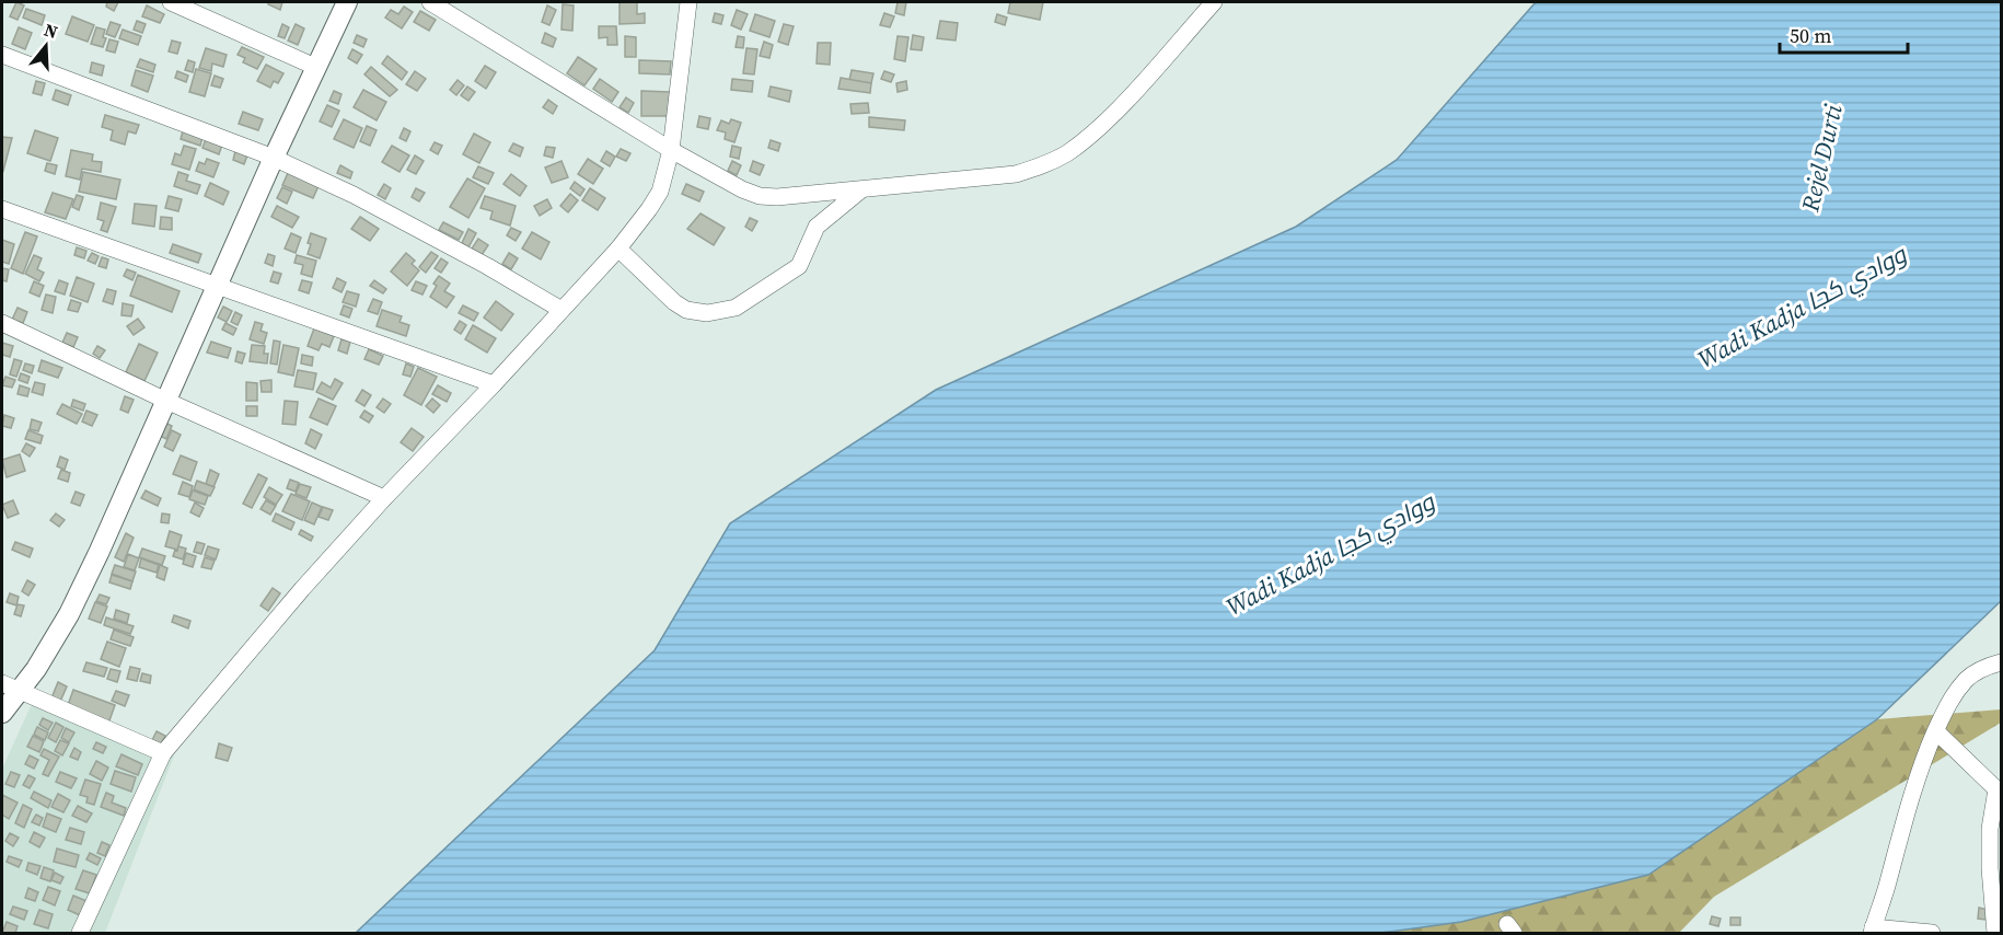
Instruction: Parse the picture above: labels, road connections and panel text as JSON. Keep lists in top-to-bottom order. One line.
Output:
{"water":["Rejel Durti","Wadi Kadja ووادي كجا"],"scale_bar":"50 m","north":"top"}
